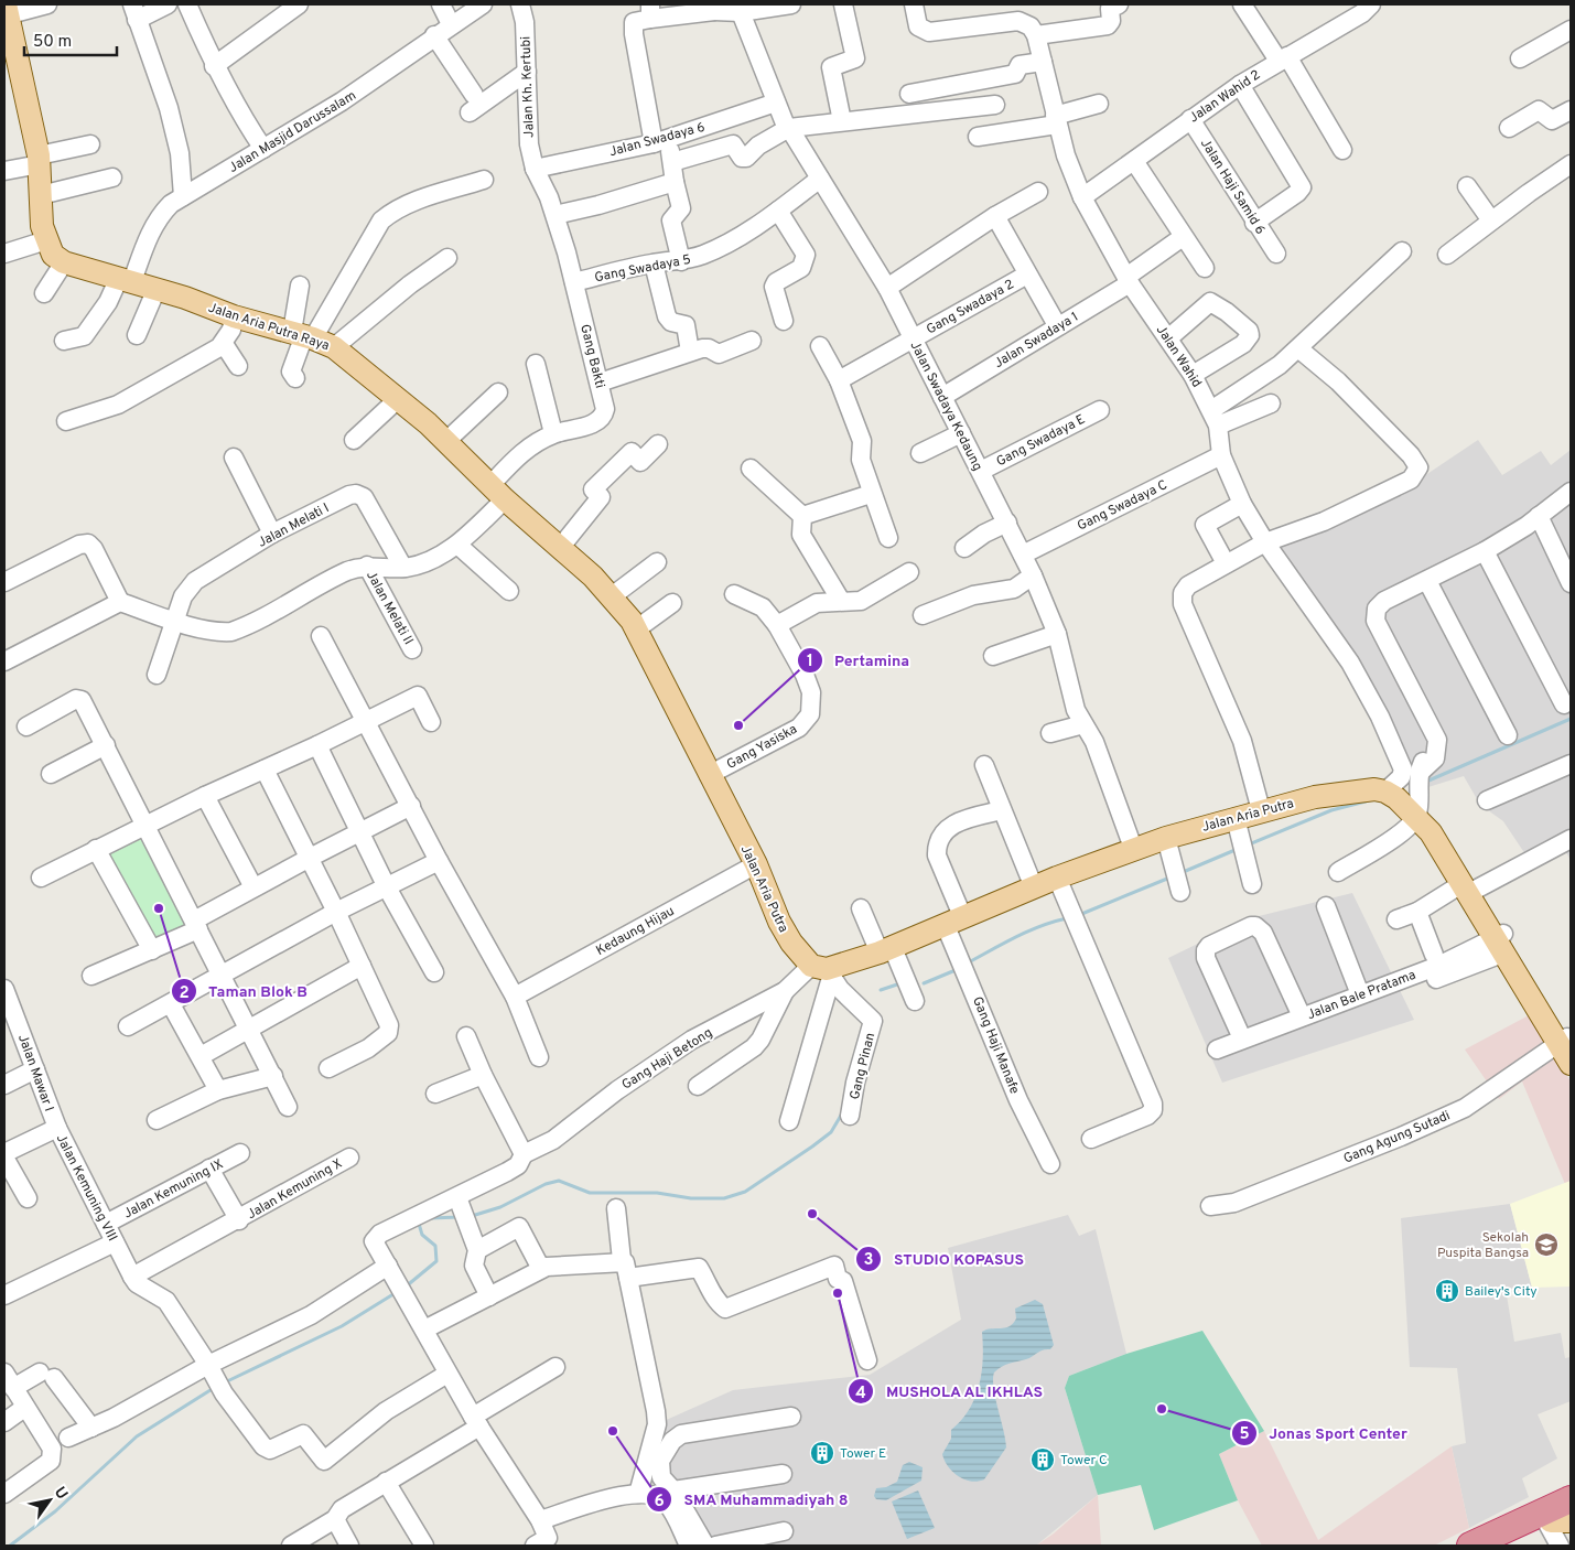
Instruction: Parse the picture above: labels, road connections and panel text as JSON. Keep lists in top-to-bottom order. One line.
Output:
{"streets":{"main road":["Jalan Aria Putra Raya","Jalan Aria Putra"],"street":["Jalan Kh. Kertubi","Jalan Wahid 2","Jalan Masjid Darussalam","Jalan Swadaya 6","Jalan Haji Samid 6","Gang Swadaya 5","Gang Swadaya 2","Jalan Swadaya 1","Gang Bakti","Jalan Wahid","Jalan Swadaya Kedaung","Gang Swadaya E","Gang Swadaya C","Jalan Melati I","Jalan Melati II","Gang Yasiska","Kedaung Hijau","Jalan Bale Pratama","Gang Haji Manafe","Gang Haji Betong","Gang Pinan","Jalan Mawar I","Gang Agung Sutadi","Jalan Kemuning VIII","Jalan Kemuning IX","Jalan Kemuning X"]},"crossings":[["Jalan Kh. Kertubi","Jalan Swadaya 6"],["Jalan Kh. Kertubi","Gang Bakti"],["Jalan Wahid 2","Jalan Haji Samid 6"],["Jalan Wahid 2","Jalan Wahid"],["Jalan Masjid Darussalam","Jalan Aria Putra Raya"],["Jalan Swadaya 6","Gang Bakti"],["Jalan Swadaya 6","Jalan Swadaya Kedaung"],["Gang Swadaya 5","Gang Bakti"],["Gang Swadaya 5","Jalan Swadaya Kedaung"],["Gang Swadaya 2","Jalan Swadaya Kedaung"],["Jalan Aria Putra Raya","Gang Bakti"],["Jalan Aria Putra Raya","Jalan Aria Putra"],["Jalan Swadaya 1","Jalan Wahid"],["Jalan Swadaya 1","Jalan Swadaya Kedaung"],["Gang Bakti","Jalan Melati I"],["Jalan Wahid","Gang Swadaya C"],["Jalan Wahid","Jalan Aria Putra"],["Jalan Swadaya Kedaung","Gang Swadaya E"],["Jalan Swadaya Kedaung","Gang Swadaya C"],["Jalan Swadaya Kedaung","Jalan Aria Putra"],["Gang Yasiska","Jalan Aria Putra"],["Jalan Aria Putra","Kedaung Hijau"],["Jalan Aria Putra","Gang Haji Manafe"],["Jalan Aria Putra","Gang Haji Betong"],["Jalan Aria Putra","Gang Pinan"],["Gang Haji Betong","Gang Pinan"],["Jalan Mawar I","Jalan Kemuning VIII"],["Jalan Kemuning VIII","Jalan Kemuning IX"],["Jalan Kemuning VIII","Jalan Kemuning X"],["Jalan Kemuning IX","Jalan Kemuning X"]],"places":{"other":["Pertamina","Taman Blok B","STUDIO KOPASUS","MUSHOLA AL IKHLAS","Jonas Sport Center","SMA Muhammadiyah 8"],"school or university":["Sekolah Puspita Bangsa"],"building":["Bailey's City","Tower E","Tower C"]},"scale_bar":"50 m","north":"top right"}
